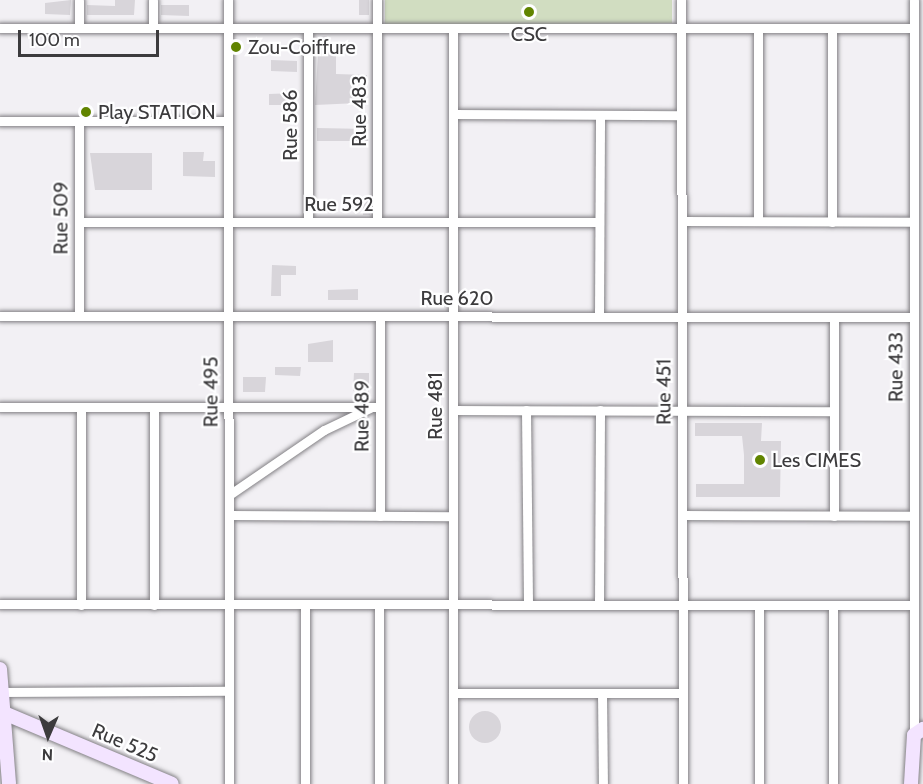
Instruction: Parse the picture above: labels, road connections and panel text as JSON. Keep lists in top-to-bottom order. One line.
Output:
{"streets":{"main road":["Rue 525"],"street":["Rue 483","Rue 586","Rue 592","Rue 509","Rue 620","Rue 433","Rue 495","Rue 451","Rue 481","Rue 489"]},"crossings":[["Rue 483","Rue 592"],["Rue 586","Rue 592"],["Rue 592","Rue 509"],["Rue 592","Rue 495"],["Rue 592","Rue 481"],["Rue 509","Rue 620"],["Rue 620","Rue 433"],["Rue 620","Rue 495"],["Rue 620","Rue 451"],["Rue 620","Rue 481"],["Rue 620","Rue 489"]],"places":["CSC","Zou-Coiffure","Play STATION","Les CIMES"],"scale_bar":"100 m","north":"bottom"}
